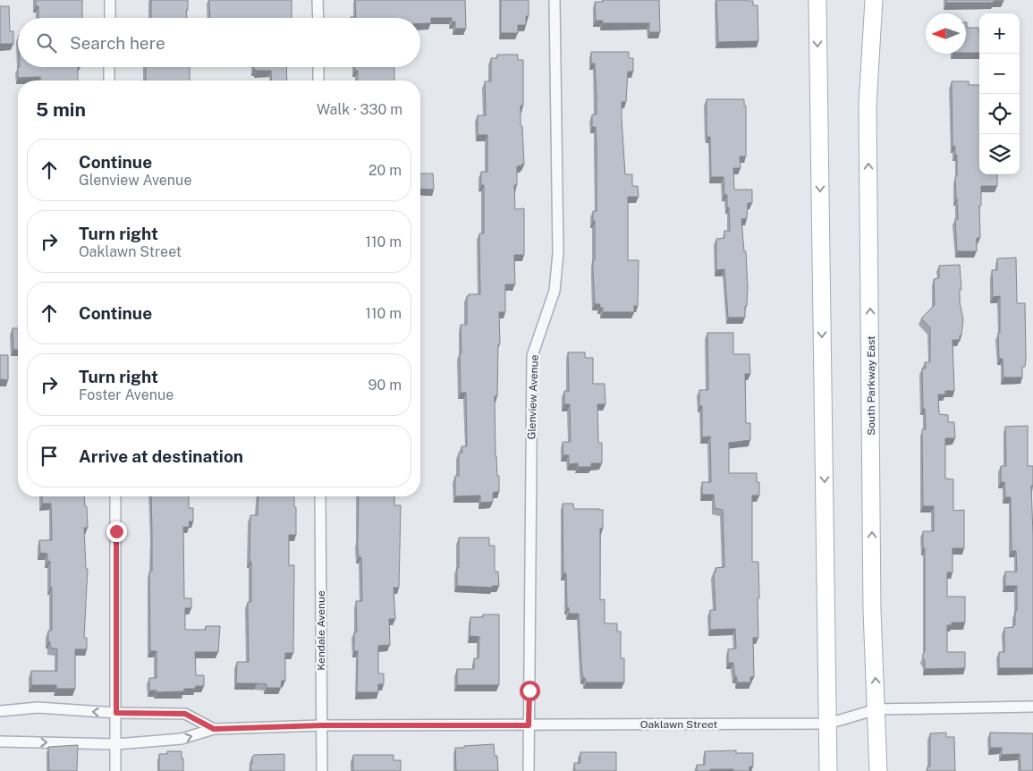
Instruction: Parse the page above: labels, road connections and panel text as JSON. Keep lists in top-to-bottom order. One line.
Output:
{"streets":{"main road":["South Parkway East"],"street":["Glenview Avenue","Kendale Avenue","Oaklawn Street"]},"crossings":[["South Parkway East","Oaklawn Street"],["Glenview Avenue","Oaklawn Street"],["Kendale Avenue","Oaklawn Street"]],"north":"left","page":{"map_buttons":["+","−"],"search":"Search here","heading":["5 min","Walk · 330 m"],"list":[["Continue","Glenview Avenue","20 m"],["Turn right","Oaklawn Street","110 m"],["Continue","110 m"],["Turn right","Foster Avenue","90 m"],"Arrive at destination"]}}
